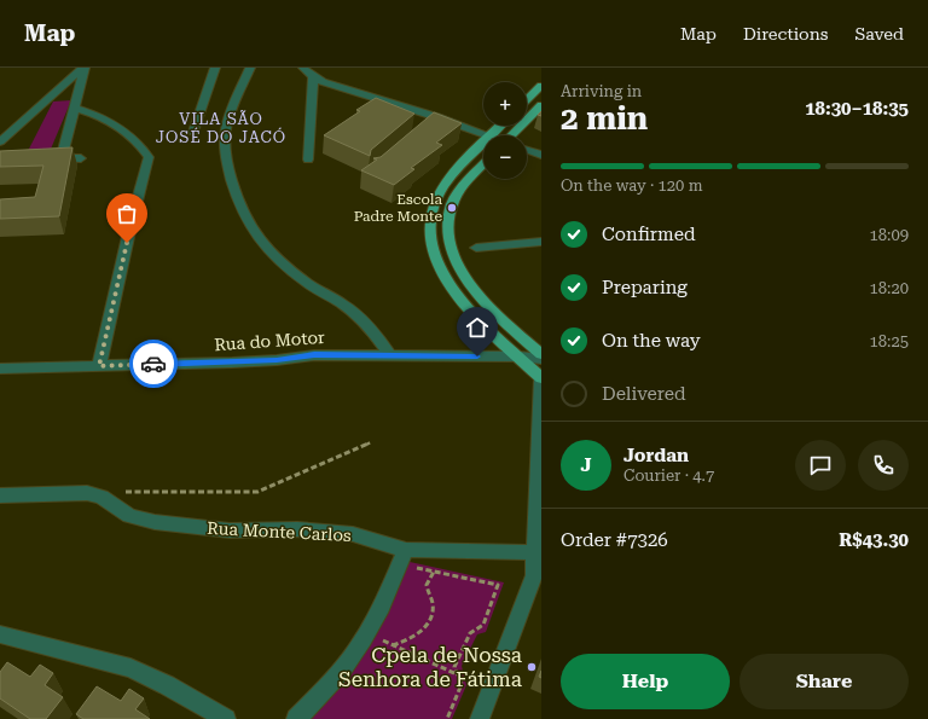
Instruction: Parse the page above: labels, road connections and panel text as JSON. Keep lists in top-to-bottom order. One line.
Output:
{"streets":{"street":["Rua do Motor","Rua Monte Carlos"]},"districts":["VILA SÃO JOSÉ DO JACÓ"],"places":["Escola Padre Monte","Cpela de Nossa Senhora de Fátima"],"page":{"header":"Map","nav":["Map","Directions","Saved"],"heading":["2 min","Arriving in","18:30–18:35"],"panel":["Jordan","Courier · 4.7","Order #7326","R$43.30"],"map_buttons":["+","−"],"bar":"On the way · 120 m","list":[["Confirmed","18:09"],["Preparing","18:20"],["On the way","18:25"],"Delivered"],"round":"J","buttons":["Help","Share"]}}
